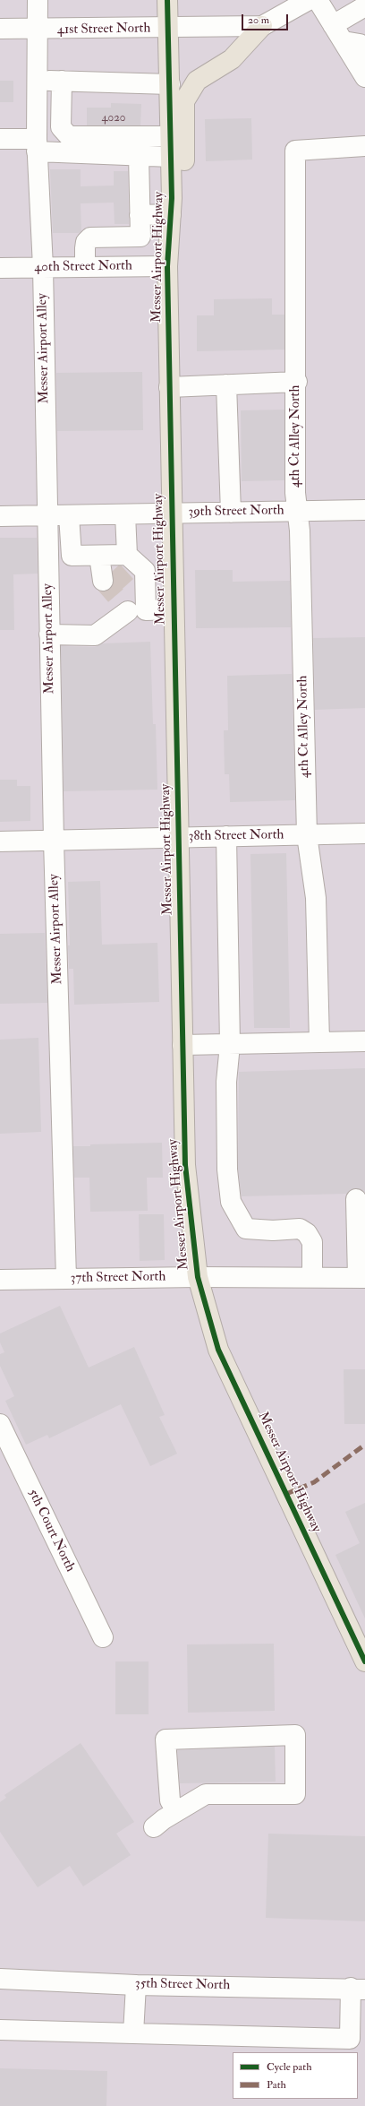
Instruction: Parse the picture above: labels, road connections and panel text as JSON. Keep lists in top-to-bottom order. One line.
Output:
{"streets":{"main road":["Messer Airport Highway"],"street":["41st Street North","40th Street North","Messer Airport Alley","4th Ct Alley North","39th Street North","38th Street North","37th Street North","5th Court North","35th Street North"]},"crossings":[["41st Street North","Messer Airport Highway"],["41st Street North","Messer Airport Alley"],["Messer Airport Highway","40th Street North"],["Messer Airport Highway","39th Street North"],["Messer Airport Highway","38th Street North"],["Messer Airport Highway","37th Street North"],["40th Street North","Messer Airport Alley"],["Messer Airport Alley","39th Street North"],["Messer Airport Alley","38th Street North"],["Messer Airport Alley","37th Street North"],["4th Ct Alley North","39th Street North"],["4th Ct Alley North","38th Street North"]],"house_numbers":["4020"],"legend":["Cycle path","Path"],"scale_bar":"20 m"}
